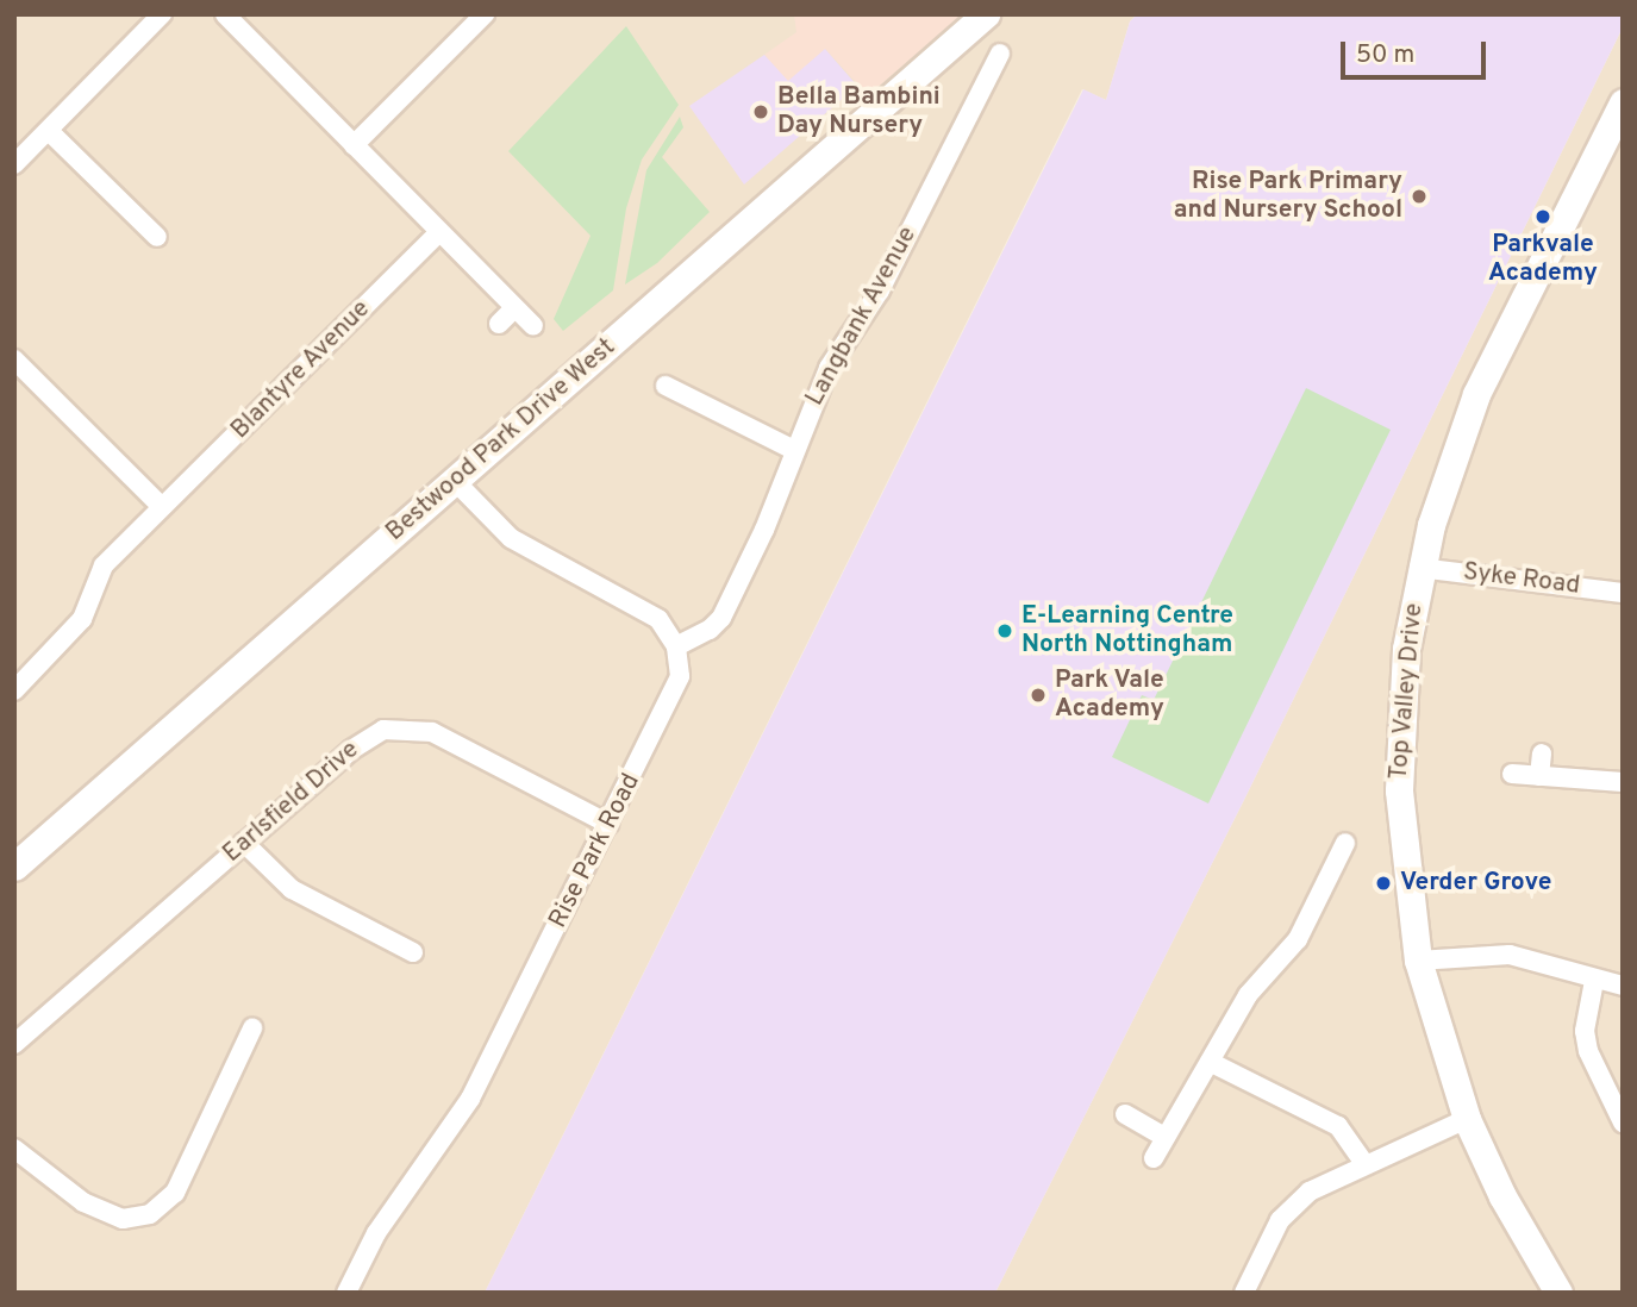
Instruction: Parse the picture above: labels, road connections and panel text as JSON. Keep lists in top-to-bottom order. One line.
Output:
{"streets":{"street":["Langbank Avenue","Blantyre Avenue","Bestwood Park Drive West","Syke Road","Top Valley Drive","Earlsfield Drive","Rise Park Road"]},"crossings":[["Langbank Avenue","Rise Park Road"],["Syke Road","Top Valley Drive"],["Earlsfield Drive","Rise Park Road"]],"places":["Bella Bambini Day Nursery","Rise Park Primary and Nursery School","Parkvale Academy","E-Learning Centre North Nottingham","Park Vale Academy","Verder Grove"],"scale_bar":"50 m"}
